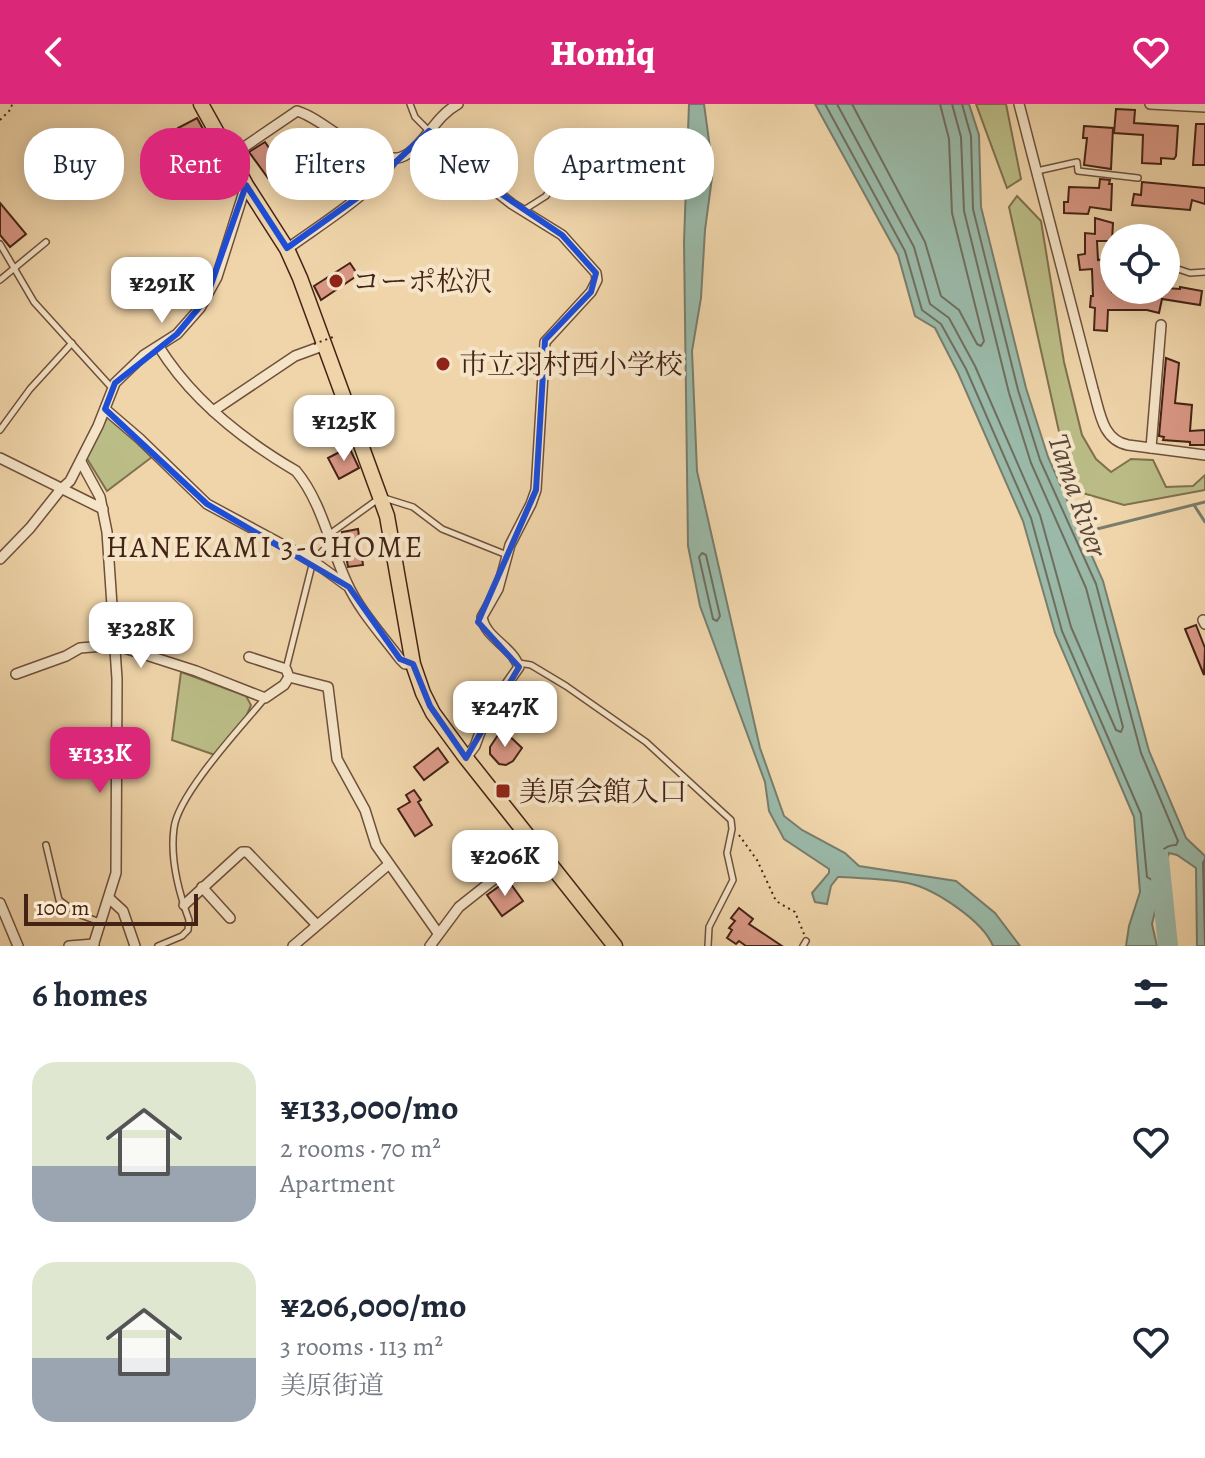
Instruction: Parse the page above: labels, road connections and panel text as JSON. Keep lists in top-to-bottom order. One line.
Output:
{"districts":["HANEKAMI 3-CHOME"],"water":["Tama River"],"places":{"other":["コーポ松沢","市立羽村西小学校"],"transit":["美原会館入口"]},"scale_bar":"100 m","page":{"header":"Homiq","chip":["Buy","Rent","Filters","New","Apartment"],"price":["¥291K","¥125K","¥328K","¥247K","¥133K","¥206K"],"scale":"100 m","heading":"6 homes","list":[{"name":"¥133,000/mo","note":"2 rooms · 70 m² · Apartment"},{"name":"¥206,000/mo","note":"3 rooms · 113 m² · 美原街道"}]}}
